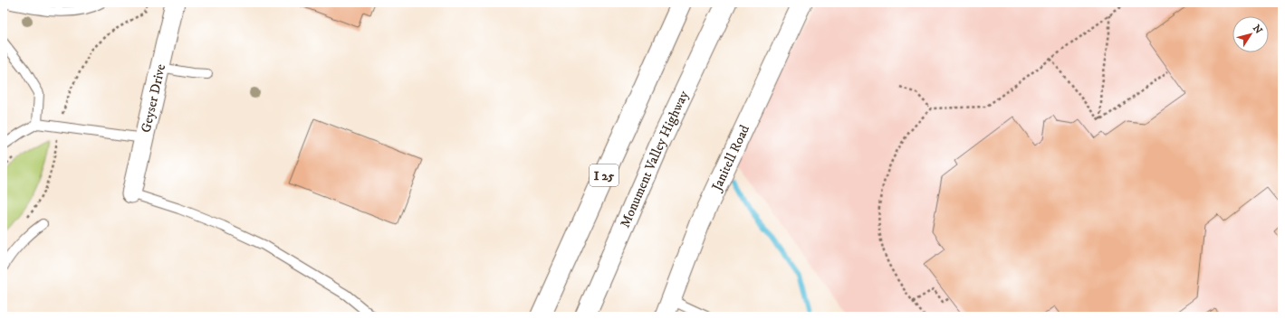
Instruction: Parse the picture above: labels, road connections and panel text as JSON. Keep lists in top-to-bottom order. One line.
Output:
{"streets":{"highway":["Monument Valley Highway","I 25"],"street":["Geyser Drive","Janitell Road"]},"north":"top right"}
